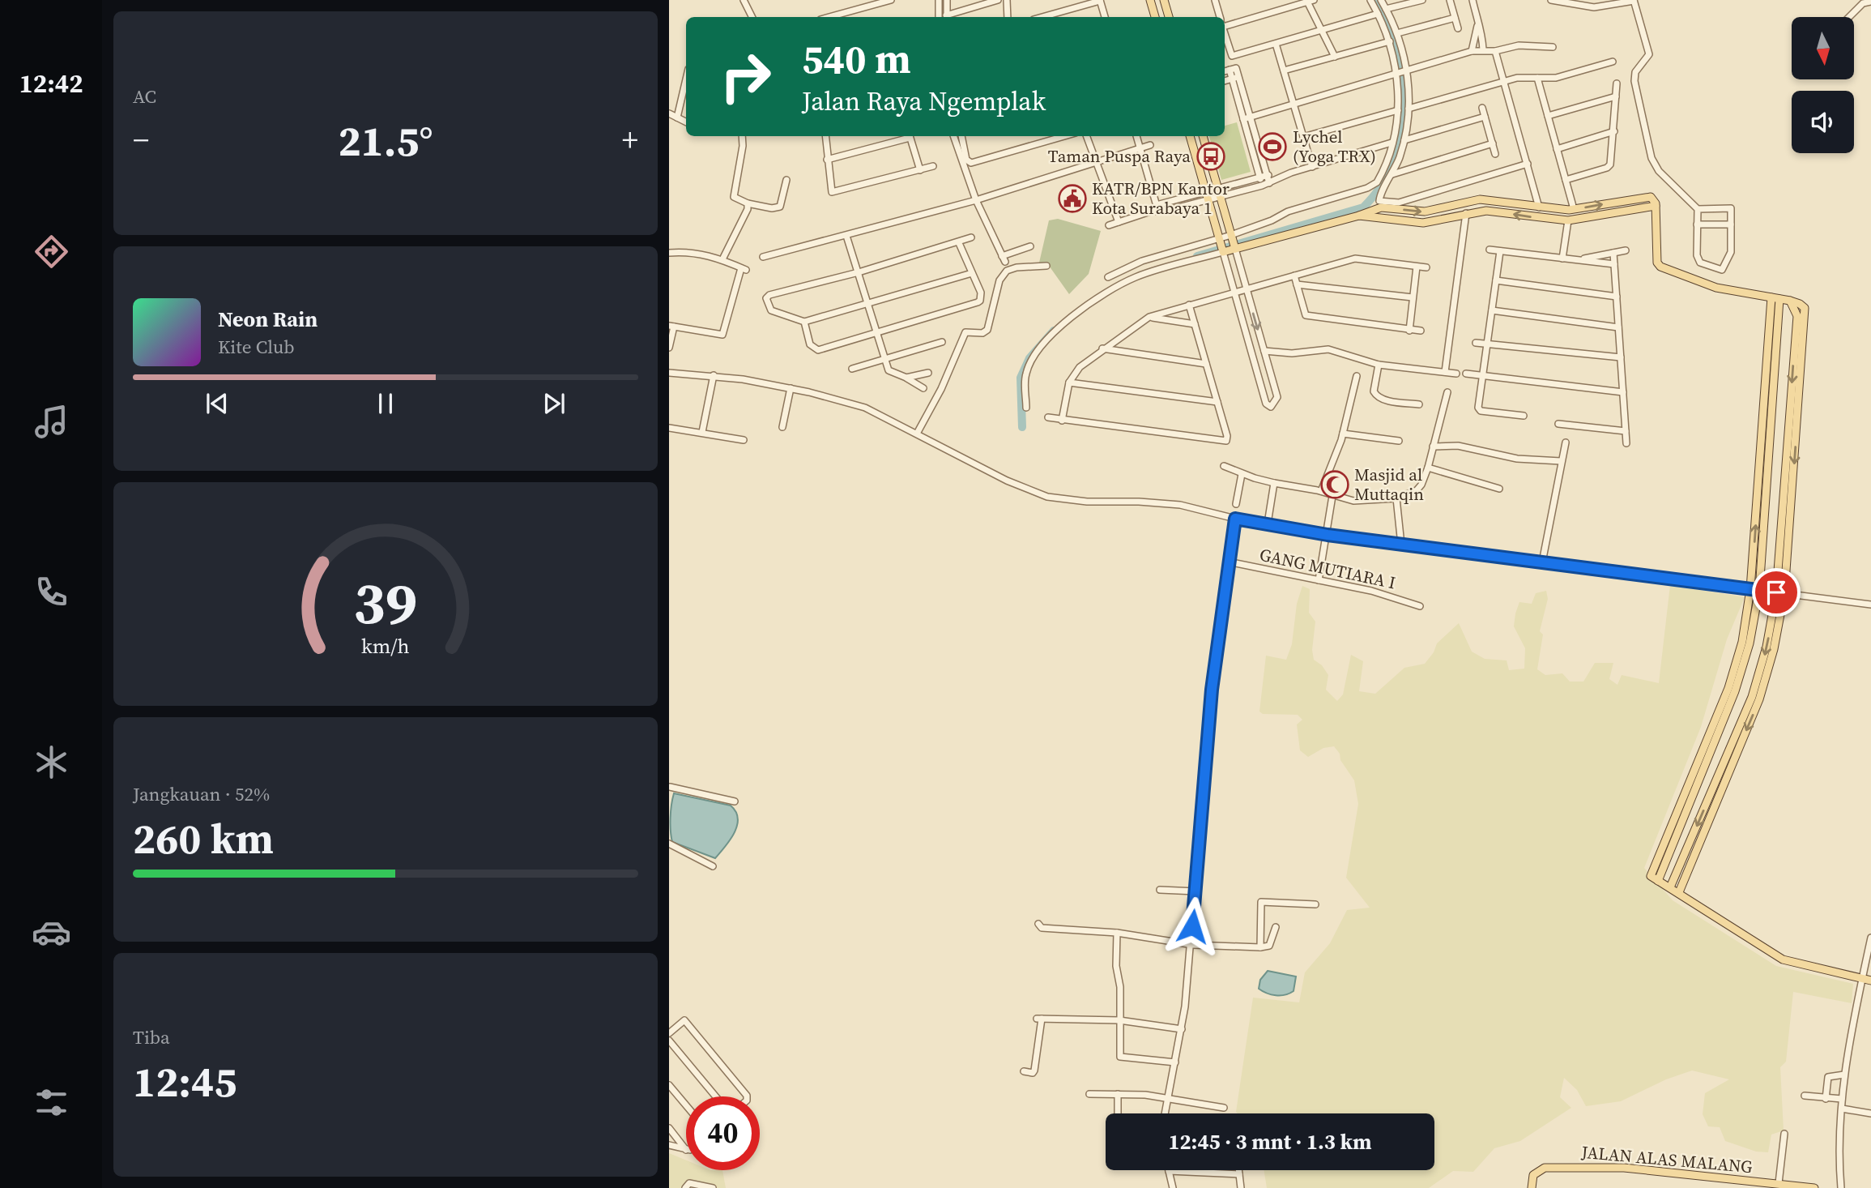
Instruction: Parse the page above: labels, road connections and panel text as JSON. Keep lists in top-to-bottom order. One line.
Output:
{"streets":{"main road":["JALAN ALAS MALANG"],"street":["GANG MUTIARA I"]},"places":{"sports":["Lychel (Yoga TRX)"],"bus stop":["Taman Puspa Raya"],"public building":["KATR/BPN Kantor Kota Surabaya 1"],"mosque":["Masjid al Muttaqin"]},"north":"bottom","page":{"tabs":"12:42","tile":["AC",["Jangkauan · 52%","260 km"],["Tiba","12:45"]],"turn":["540 m","Jalan Raya Ngemplak"],"heat":["−","21.5°","+"],"song":["Neon Rain","Kite Club"],"limit":"40","trip":"12:45 · 3 mnt · 1.3 km","gauge":["39","km/h"]}}
